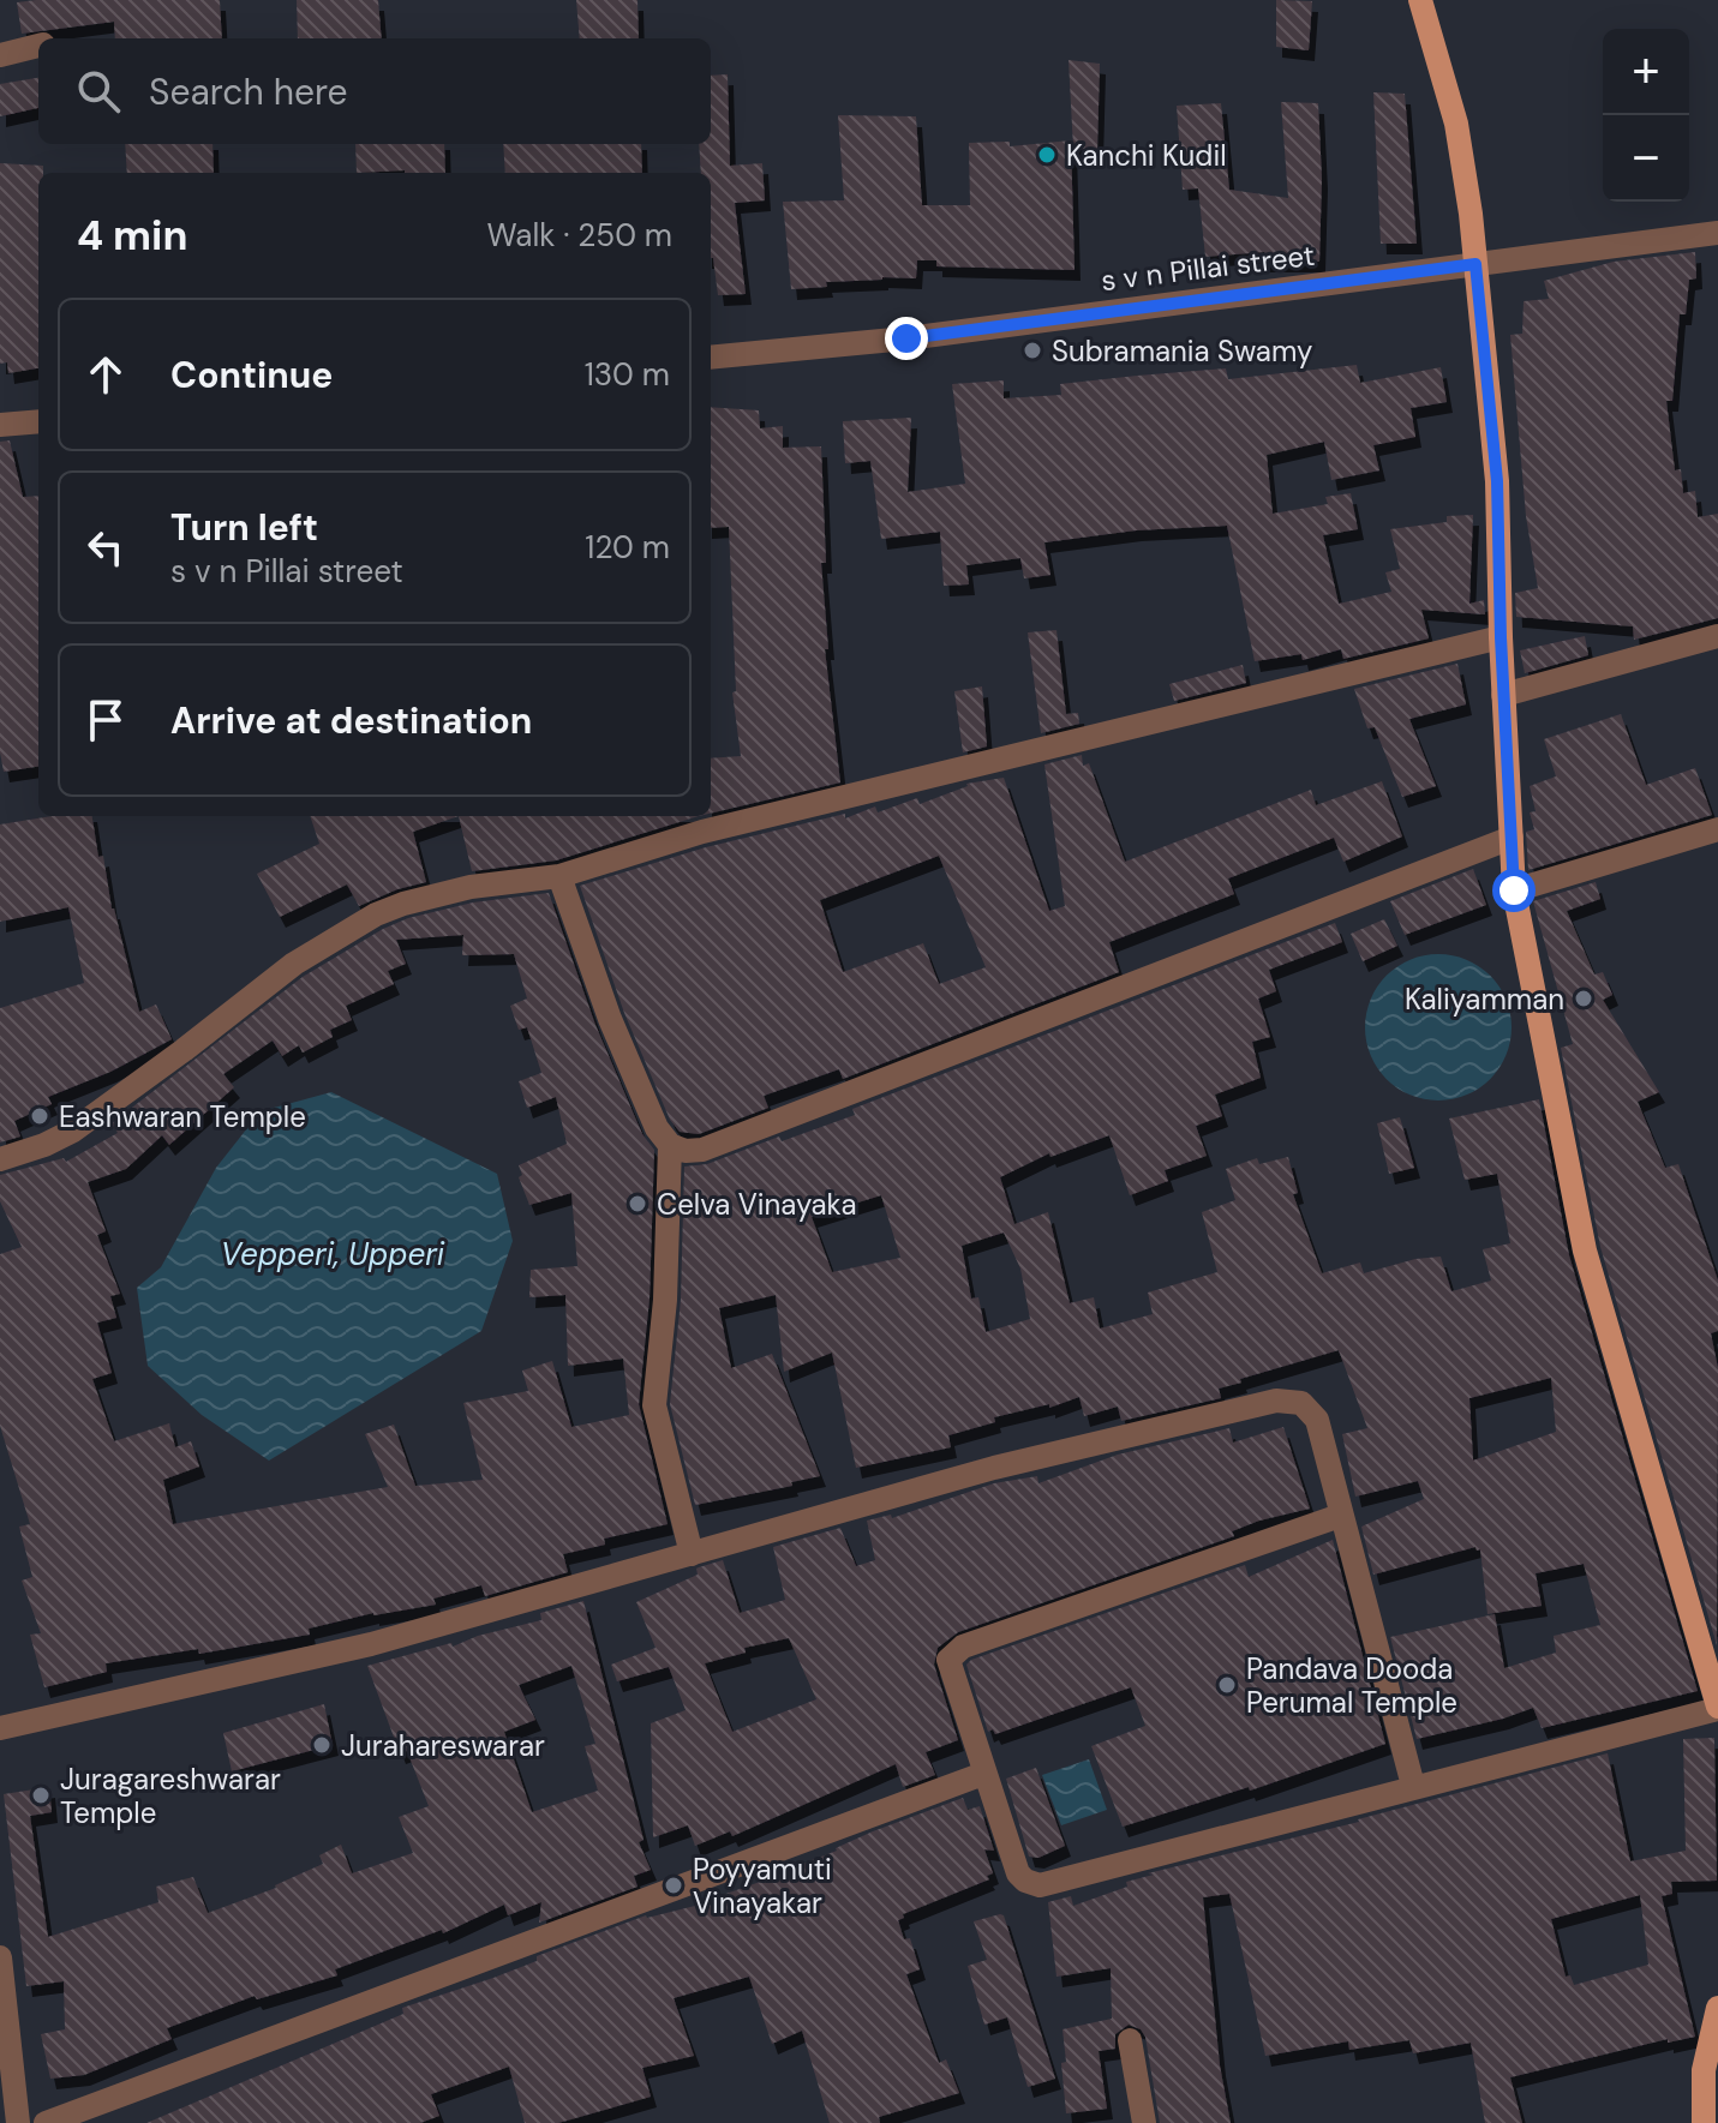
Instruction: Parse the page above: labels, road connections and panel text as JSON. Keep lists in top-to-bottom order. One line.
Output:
{"streets":{"street":["s v n Pillai street"]},"water":["Vepperi, Upperi"],"places":["Kanchi Kudil","Subramania Swamy","Kaliyamman","Eashwaran Temple","Celva Vinayaka","Pandava Dooda Perumal Temple","Jurahareswarar","Juragareshwarar Temple","Poyyamuti Vinayakar"],"page":{"map_buttons":["+","−"],"search":"Search here","heading":["4 min","Walk · 250 m"],"list":[["Continue","130 m"],["Turn left","s v n Pillai street","120 m"],"Arrive at destination"]}}
